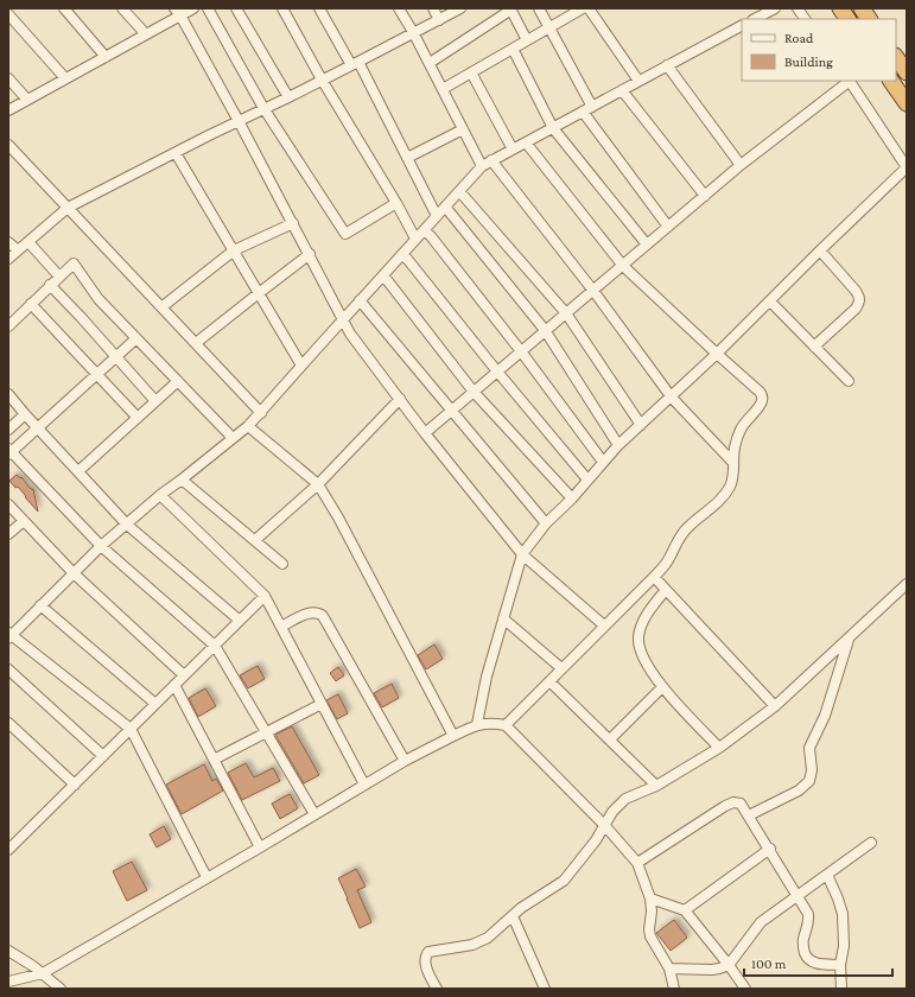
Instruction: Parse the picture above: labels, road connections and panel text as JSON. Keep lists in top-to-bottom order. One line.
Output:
{"legend":["Road","Building"],"scale_bar":"100 m"}
